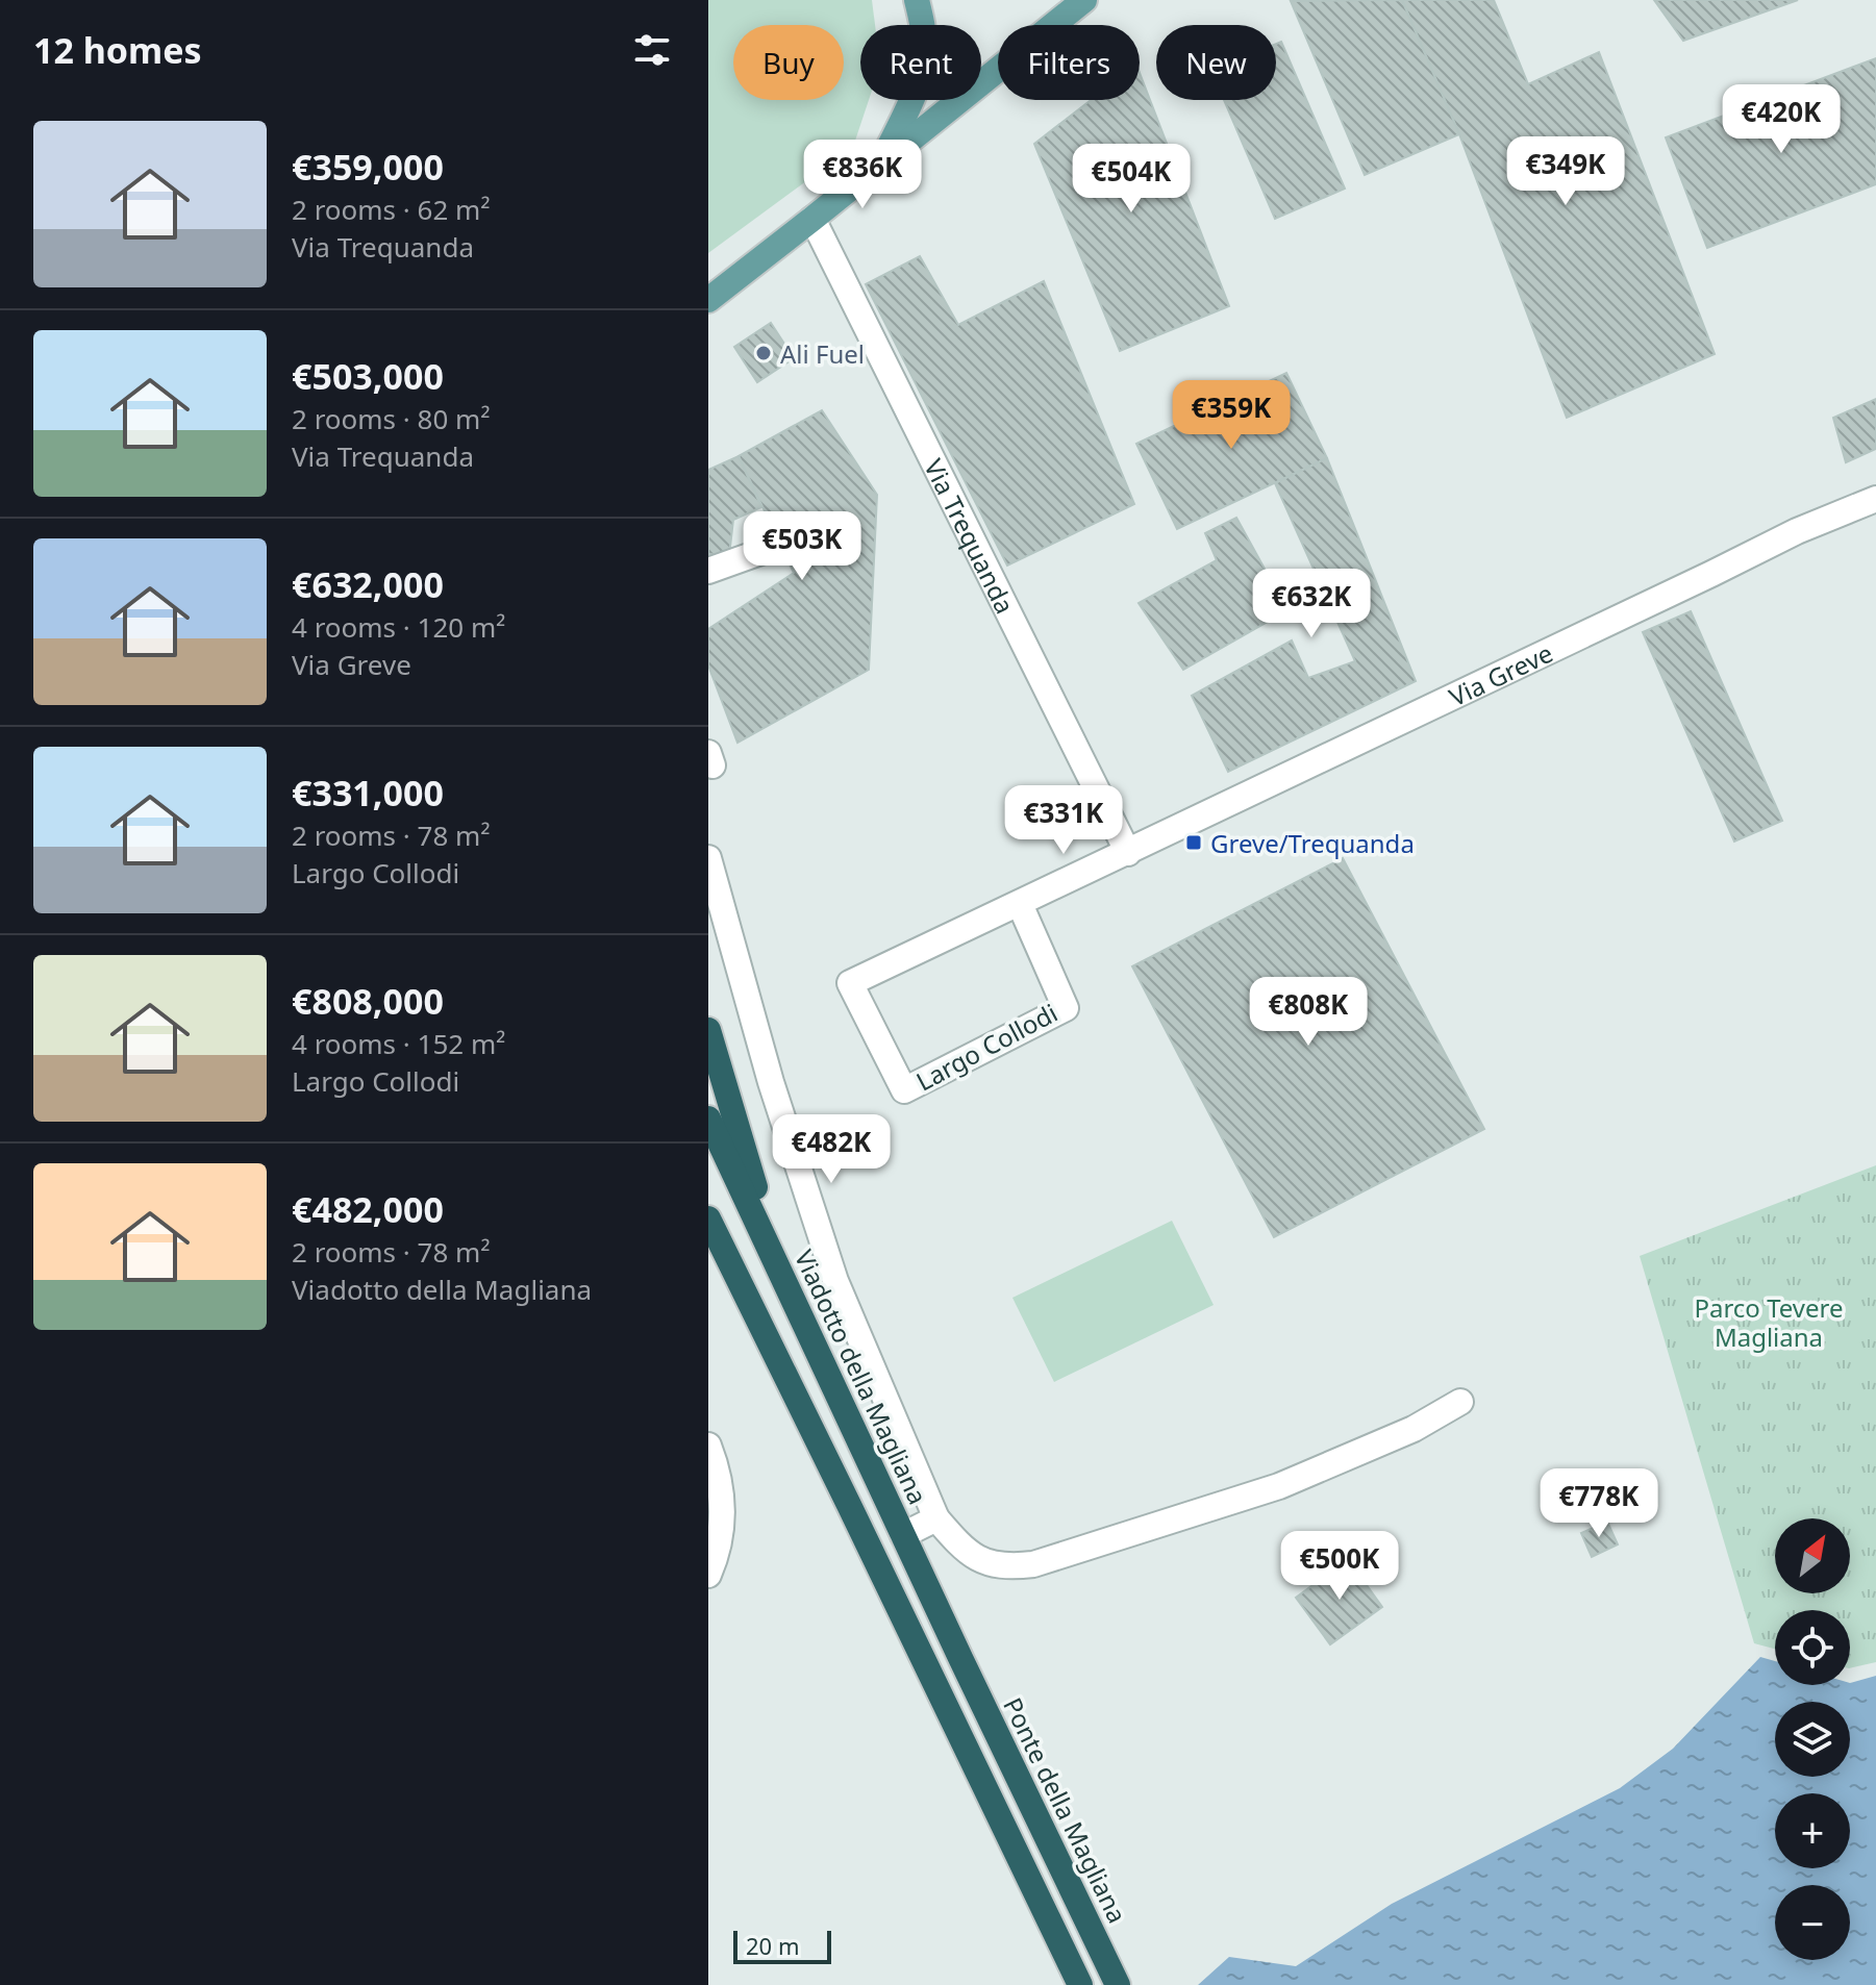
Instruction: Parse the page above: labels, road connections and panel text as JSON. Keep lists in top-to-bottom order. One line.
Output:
{"streets":{"highway":["Viadotto della Magliana","Ponte della Magliana"],"street":["Via Trequanda","Via Greve","Largo Collodi"]},"crossings":[["Via Trequanda","Via Greve"],["Via Trequanda","Largo Collodi"],["Via Greve","Largo Collodi"],["Viadotto della Magliana","Ponte della Magliana"]],"parks":["Parco Tevere Magliana"],"places":{"other":["Ali Fuel"],"transit":["Greve/Trequanda"]},"scale_bar":"20 m","north":"top right","page":{"heading":"12 homes","chip":["Buy","Rent","Filters","New"],"price":["€420K","€349K","€836K","€504K","€359K","€503K","€632K","€331K","€808K","€482K","€778K","€500K"],"list":[{"name":"€359,000","note":"2 rooms · 62 m² · Via Trequanda"},{"name":"€503,000","note":"2 rooms · 80 m² · Via Trequanda"},{"name":"€632,000","note":"4 rooms · 120 m² · Via Greve"},{"name":"€331,000","note":"2 rooms · 78 m² · Largo Collodi"},{"name":"€808,000","note":"4 rooms · 152 m² · Largo Collodi"},{"name":"€482,000","note":"2 rooms · 78 m² · Viadotto della Magliana"}],"map_buttons":["+","−"],"scale":"20 m"}}
